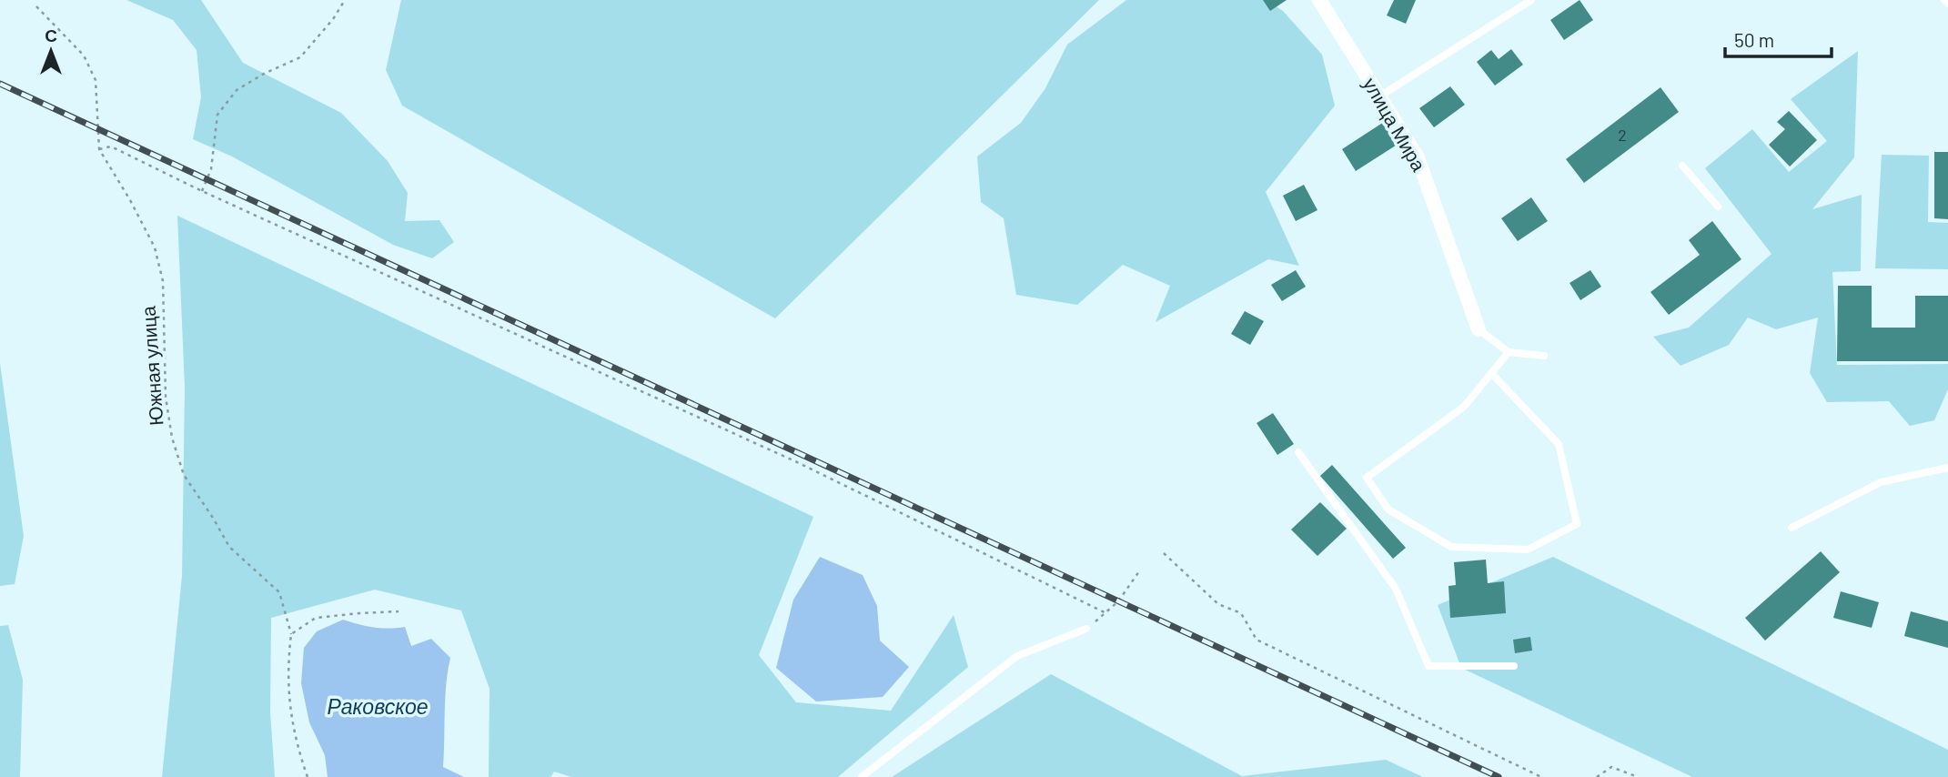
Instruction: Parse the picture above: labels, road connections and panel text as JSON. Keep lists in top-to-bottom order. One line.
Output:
{"streets":{"street":["улица Мира"],"path":["Южная улица"]},"water":["Раковское"],"house_numbers":["2"],"scale_bar":"50 m","north":"top"}
